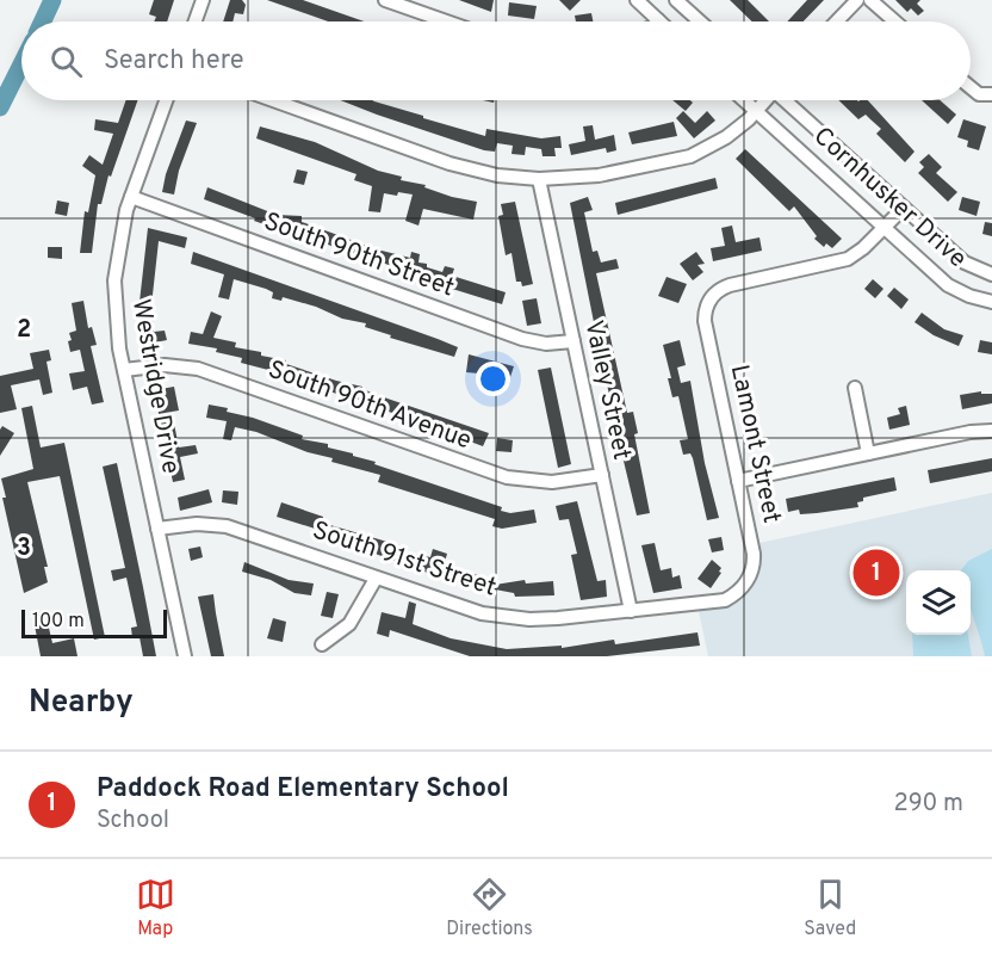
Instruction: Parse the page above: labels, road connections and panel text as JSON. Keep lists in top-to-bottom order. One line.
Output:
{"streets":{"street":["Cornhusker Drive","South 90th Street","Westridge Drive","Valley Street","South 90th Avenue","Lamont Street","South 91st Street"]},"crossings":[["Cornhusker Drive","Lamont Street"],["South 90th Street","Westridge Drive"],["South 90th Street","Valley Street"],["Westridge Drive","South 90th Avenue"],["Westridge Drive","South 91st Street"],["Valley Street","South 90th Avenue"],["Valley Street","South 91st Street"],["Lamont Street","South 91st Street"]],"scale_bar":"100 m","page":{"search":"Search here","pins":"1","scale":"100 m","heading":"Nearby","list":[{"mark":"1","name":"Paddock Road Elementary School","note":"School","value":"290 m"}],"nav":["Map","Directions","Saved"]},"grid":{"rows":["2","3"]}}
